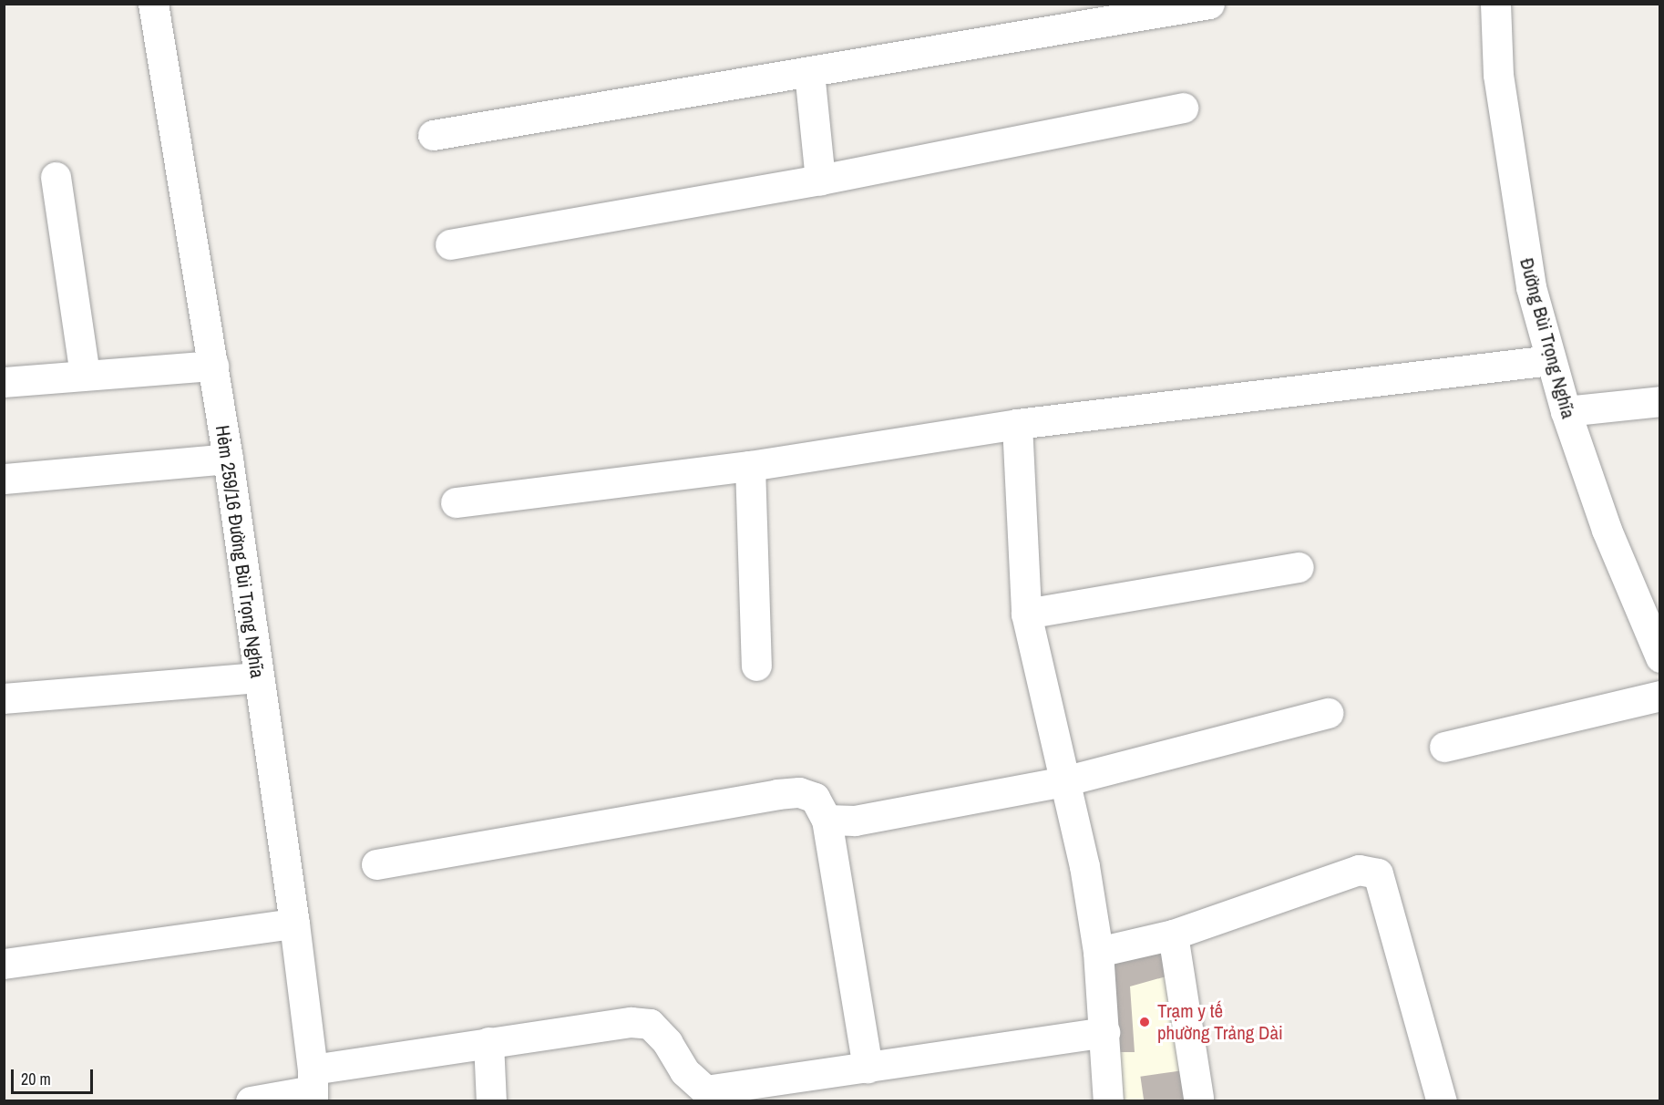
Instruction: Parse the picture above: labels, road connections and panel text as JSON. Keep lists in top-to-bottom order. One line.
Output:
{"streets":{"street":["Đường Bùi Trọng Nghĩa","Hẻm 259/16 Đường Bùi Trọng Nghĩa"]},"places":["Trạm y tế phường Trảng Dài"],"scale_bar":"20 m"}
